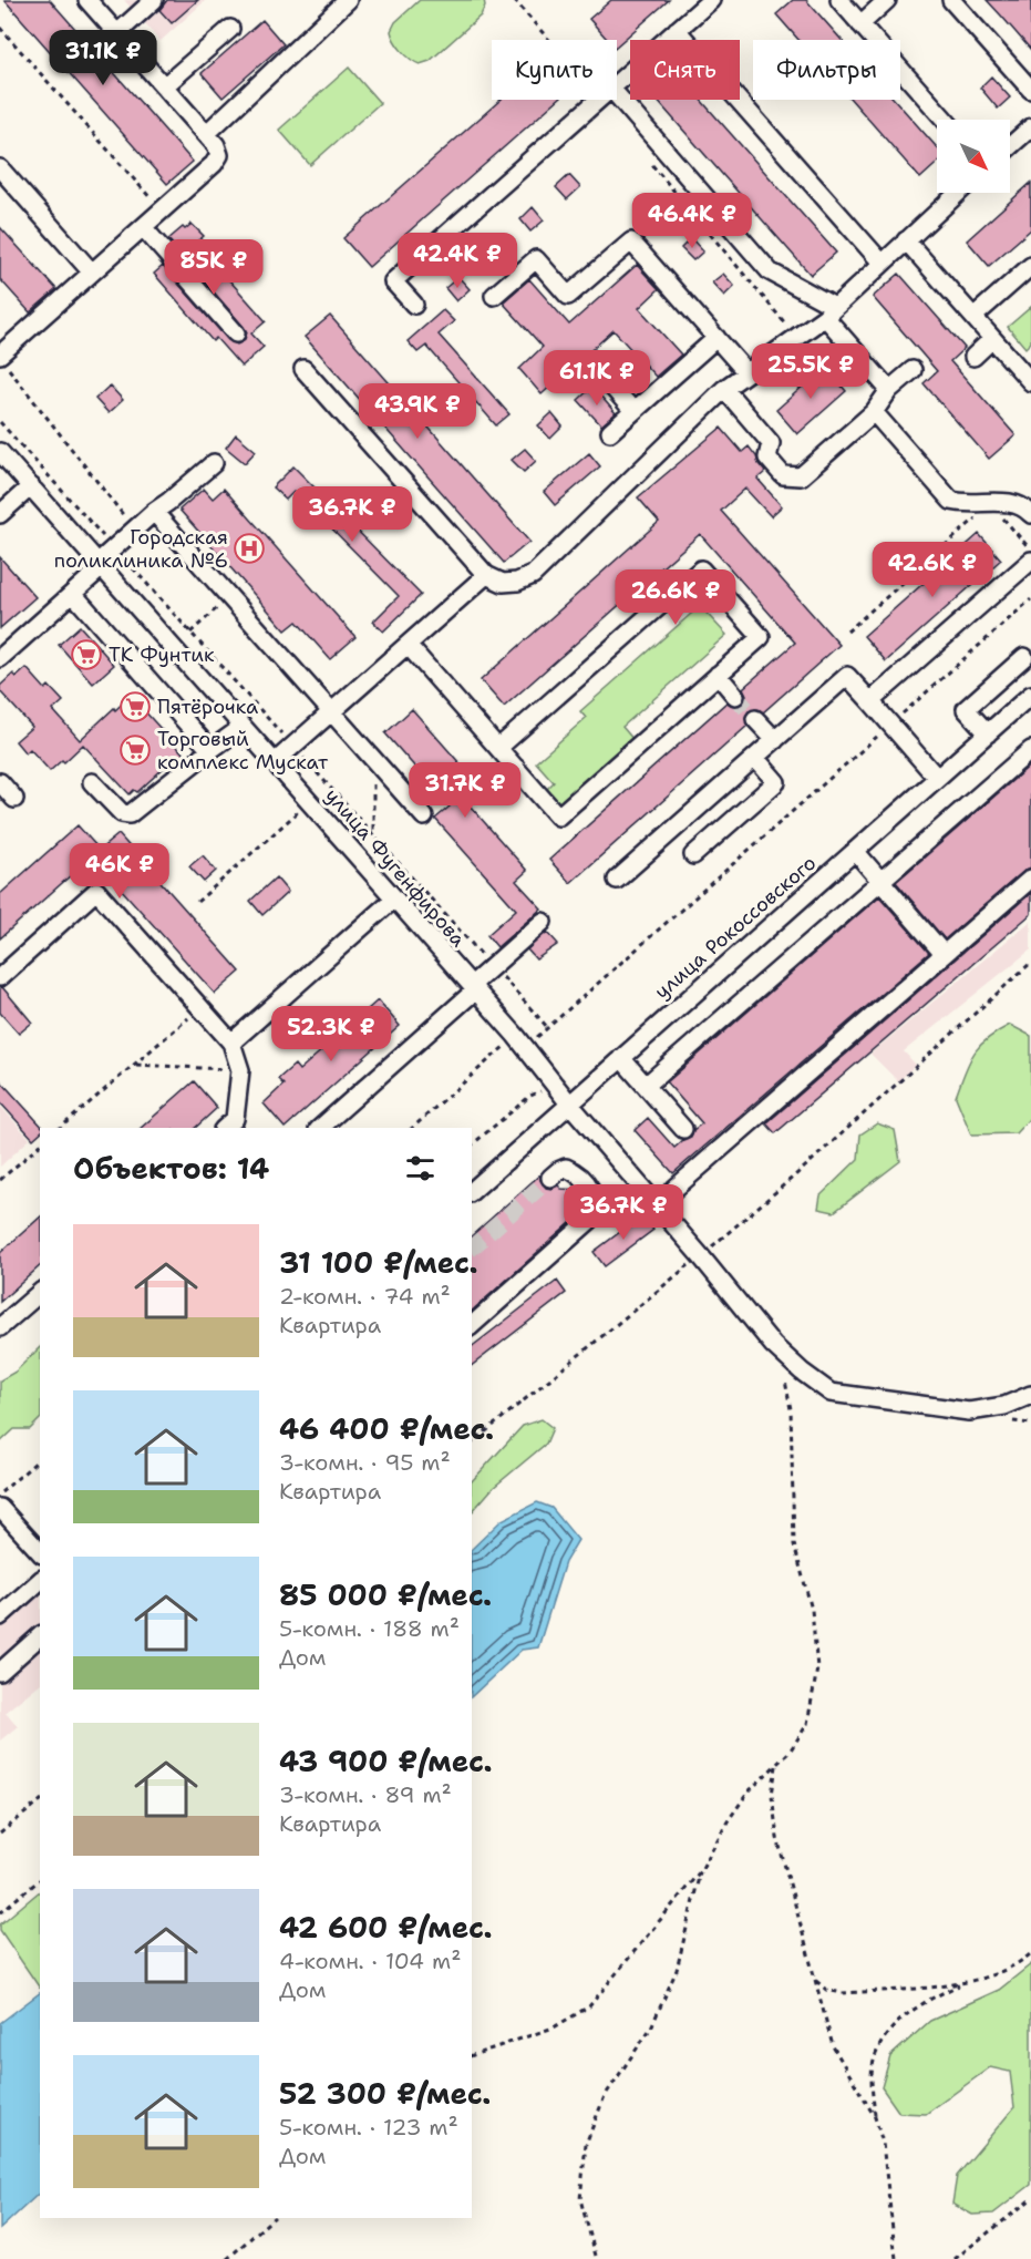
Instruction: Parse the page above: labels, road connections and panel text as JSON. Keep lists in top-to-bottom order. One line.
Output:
{"streets":{"street":["улица Фугенфирова","улица Рокоссовского"]},"crossings":[["улица Фугенфирова","улица Рокоссовского"]],"places":{"hospital":["Городская поликлиника №6"],"supermarket":["ТК Фунтик","Пятёрочка","Торговый комплекс Мускат"]},"north":"bottom right","page":{"price":["31.1K ₽","46.4K ₽","42.4K ₽","85K ₽","25.5K ₽","61.1K ₽","43.9K ₽","36.7K ₽","42.6K ₽","26.6K ₽","31.7K ₽","46K ₽","52.3K ₽","36.7K ₽"],"chip":["Купить","Снять","Фильтры"],"heading":"Объектов: 14","list":[{"name":"31 100 ₽/мес.","note":"2-комн. · 74 m² · Квартира"},{"name":"46 400 ₽/мес.","note":"3-комн. · 95 m² · Квартира"},{"name":"85 000 ₽/мес.","note":"5-комн. · 188 m² · Дом"},{"name":"43 900 ₽/мес.","note":"3-комн. · 89 m² · Квартира"},{"name":"42 600 ₽/мес.","note":"4-комн. · 104 m² · Дом"},{"name":"52 300 ₽/мес.","note":"5-комн. · 123 m² · Дом"}]}}
